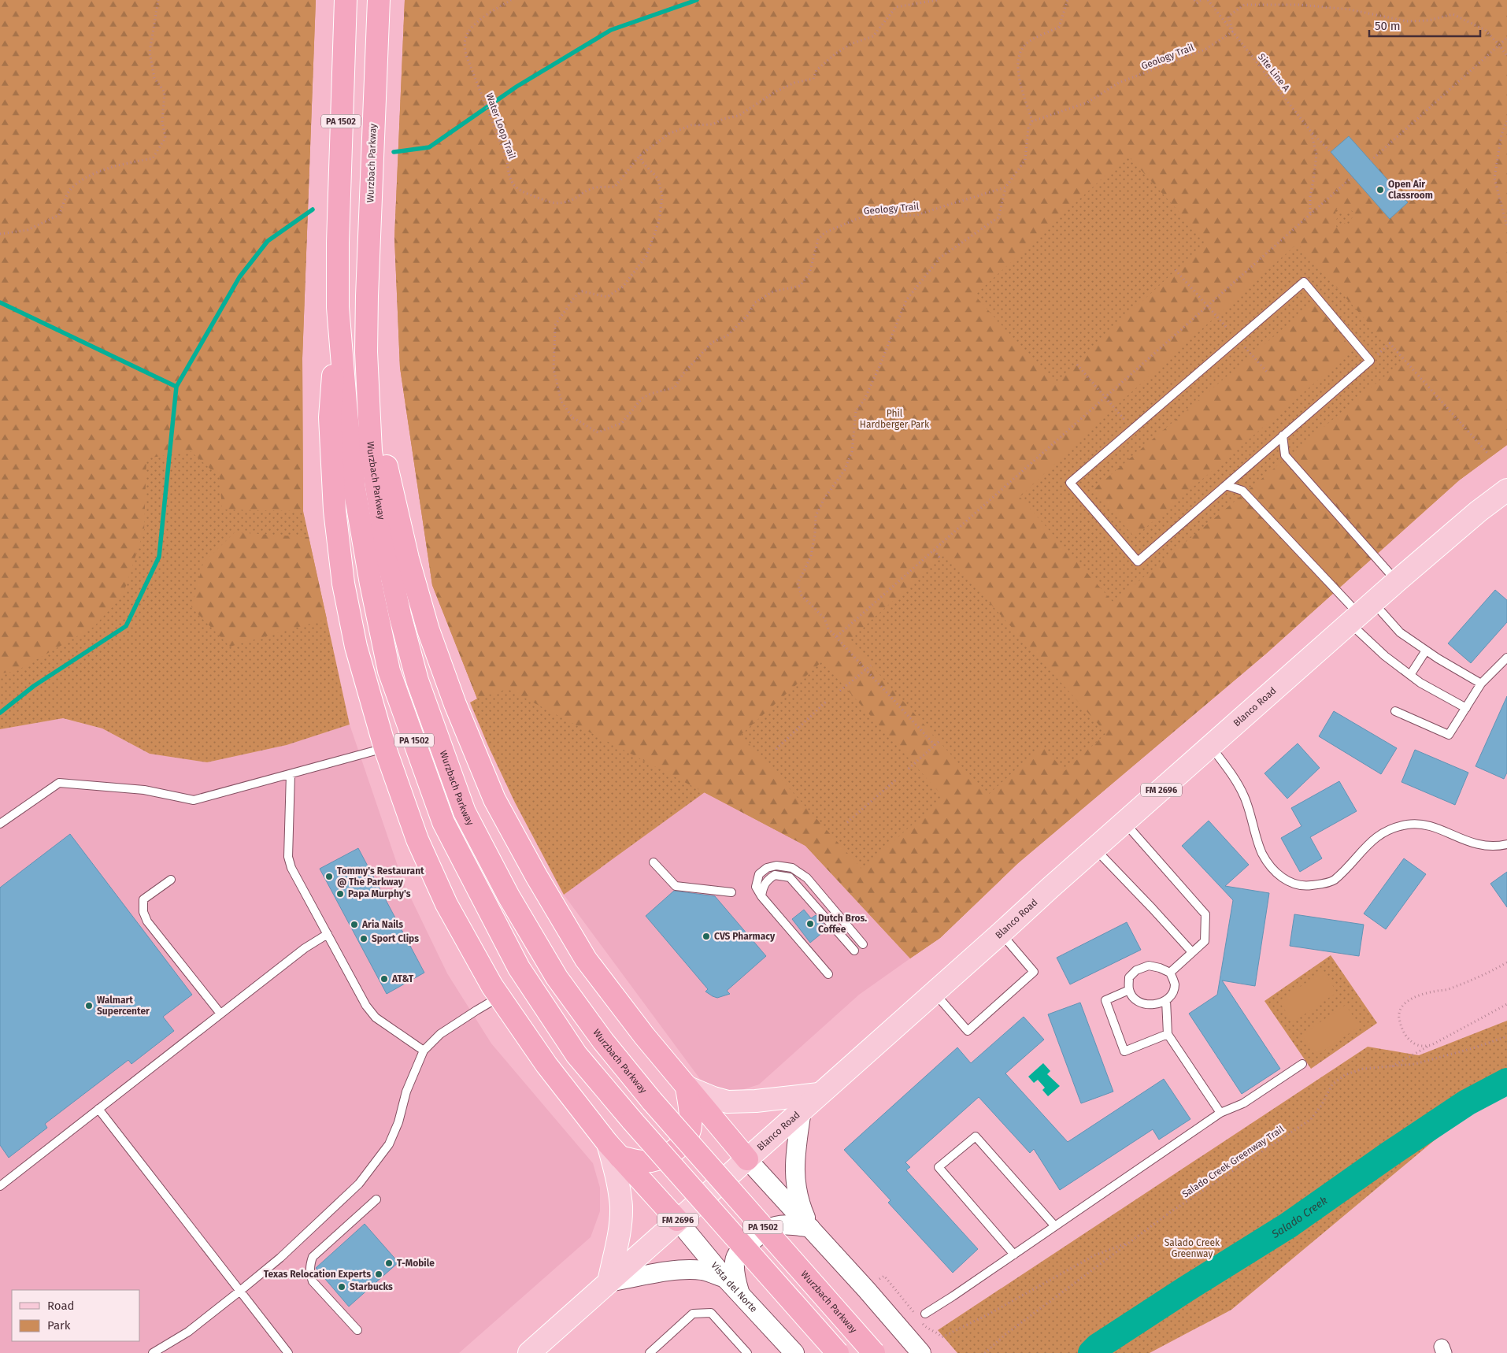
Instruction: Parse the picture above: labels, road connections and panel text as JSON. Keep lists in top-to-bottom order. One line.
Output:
{"streets":{"highway":["PA 1502","Wurzbach Parkway"],"main road":["Blanco Road","FM 2696"],"street":["Vista del Norte"],"path":["Geology Trail","Site Line A","Water Loop Trail","Salado Creek Greenway Trail"]},"crossings":[["Geology Trail","Site Line A"],["Geology Trail","Water Loop Trail"],["Blanco Road","Vista del Norte"]],"water":["Salado Creek"],"parks":["Phil Hardberger Park","Salado Creek Greenway"],"places":["Open Air Classroom","Tommy's Restaurant @ The Parkway","Papa Murphy's","Dutch Bros. Coffee","Aria Nails","CVS Pharmacy","Sport Clips","AT&T","Walmart Supercenter","T-Mobile","Texas Relocation Experts","Starbucks"],"legend":["Road","Park"],"scale_bar":"50 m"}
